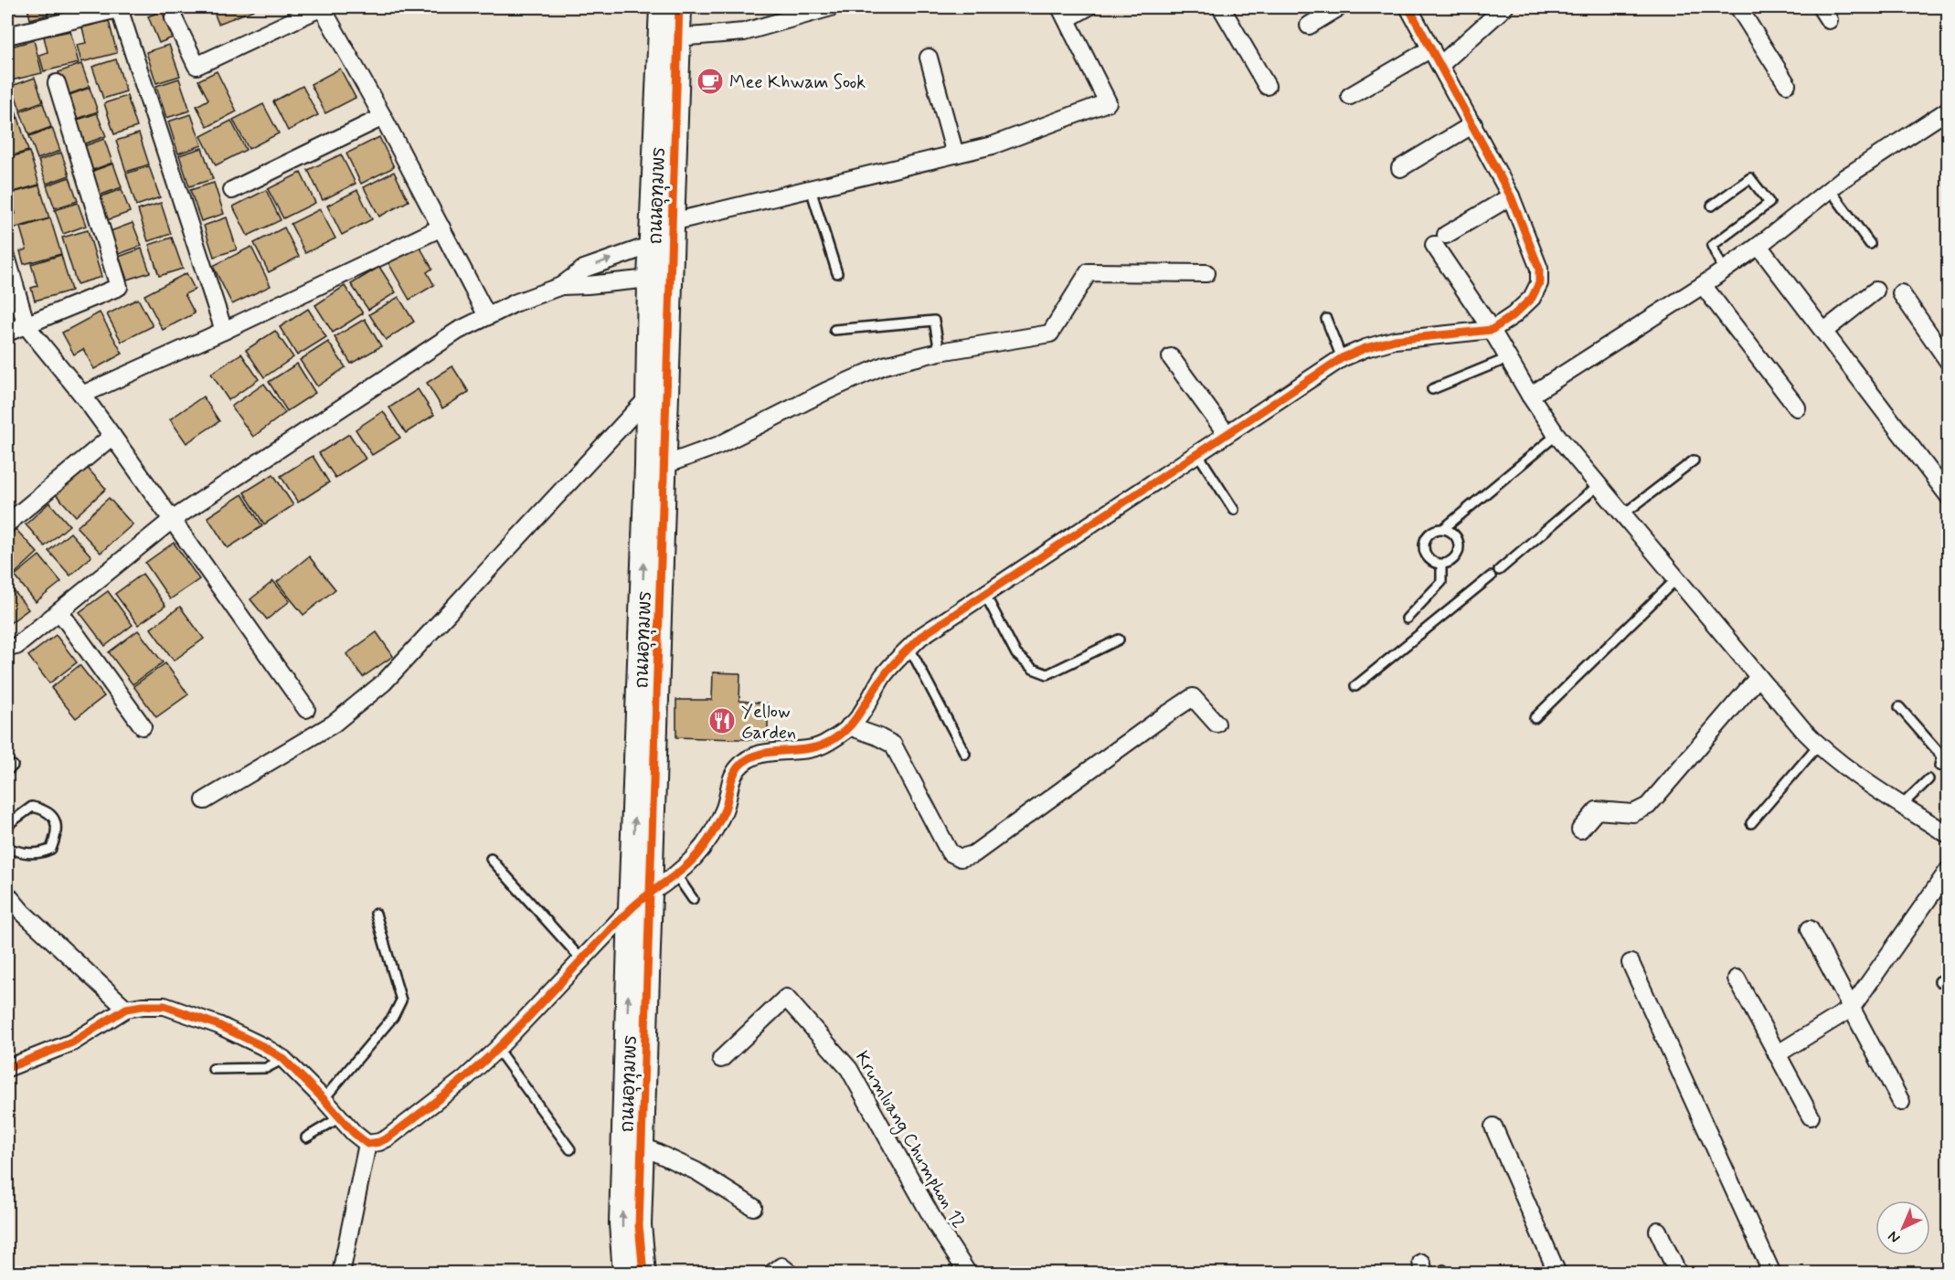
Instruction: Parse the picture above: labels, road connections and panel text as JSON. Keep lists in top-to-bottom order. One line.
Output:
{"streets":{"street":["ถนนอุทุมพร","Krumluang Chumphon 12"]},"places":{"cafe":["Mee Khwam Sook"],"restaurant":["Yellow Garden"]},"north":"bottom left"}
